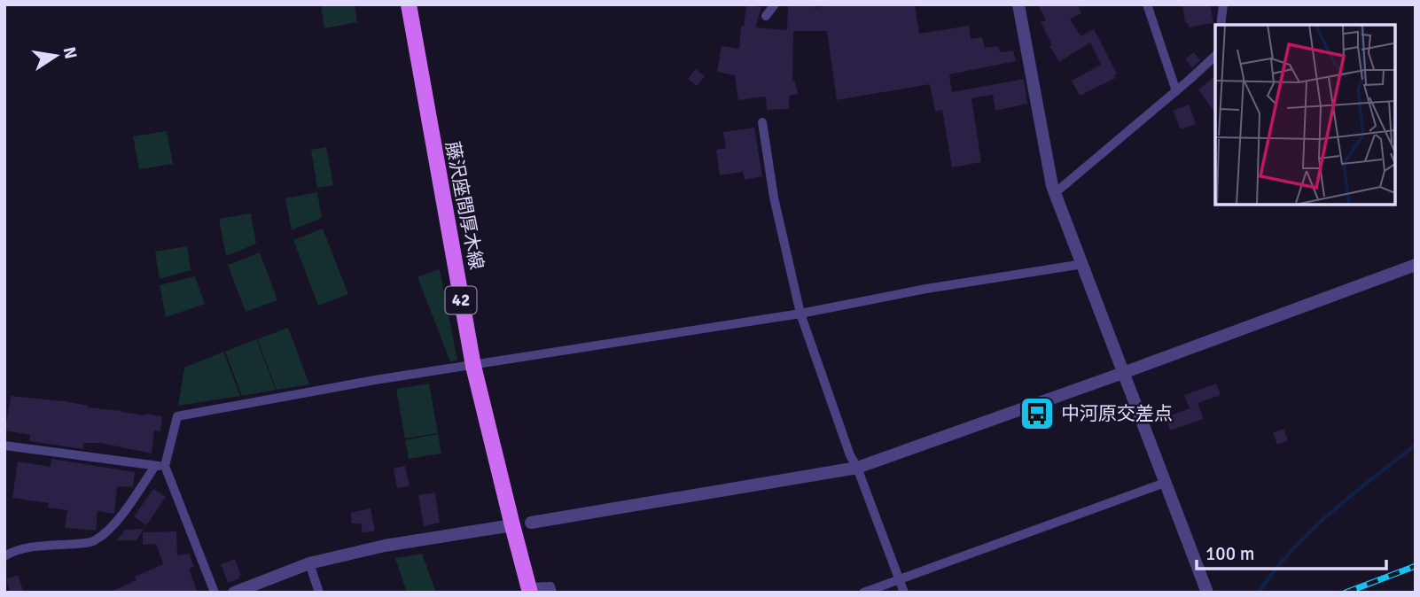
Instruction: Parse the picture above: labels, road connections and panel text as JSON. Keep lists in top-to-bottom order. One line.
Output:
{"streets":{"main road":["藤沢座間厚木線","42"]},"places":{"bus stop":["中河原交差点"]},"scale_bar":"100 m","north":"right"}
